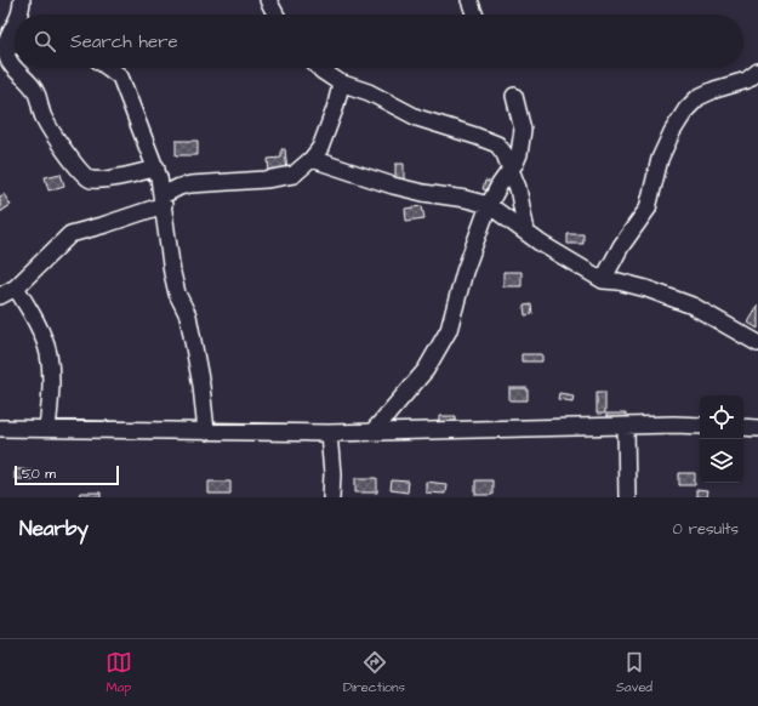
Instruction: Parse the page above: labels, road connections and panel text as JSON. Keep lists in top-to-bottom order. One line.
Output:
{"scale_bar":"50 m","page":{"search":"Search here","scale":"50 m","heading":["Nearby","0 results"],"nav":["Map","Directions","Saved"]}}
